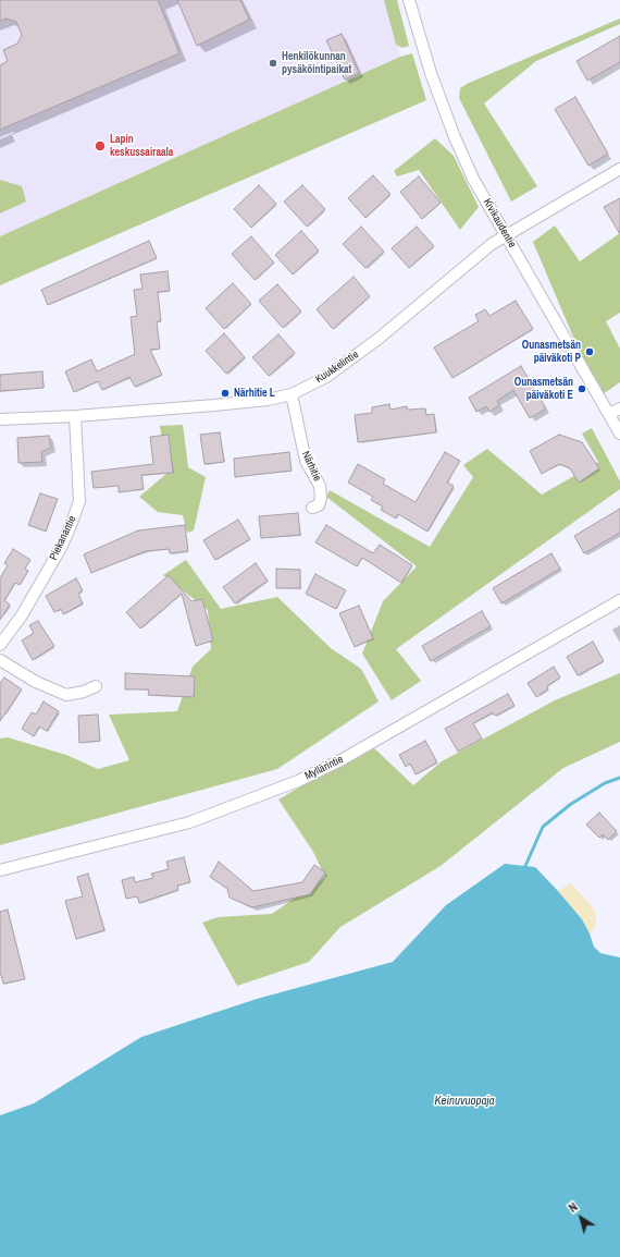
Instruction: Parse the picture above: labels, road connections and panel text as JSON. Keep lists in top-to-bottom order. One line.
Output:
{"streets":{"street":["Kivikaudentie","Kuukkelintie","Närhitie","Piekanantie","Myllärintie"]},"crossings":[["Kivikaudentie","Kuukkelintie"],["Kuukkelintie","Närhitie"],["Kuukkelintie","Piekanantie"]],"water":["Keinuvuopaja"],"places":["Henkilökunnan pysäköintipaikat","Lapin keskussairaala","Ounasmetsän päiväkoti P","Ounasmetsän päiväkoti E","Närhitie L"],"north":"top left"}
